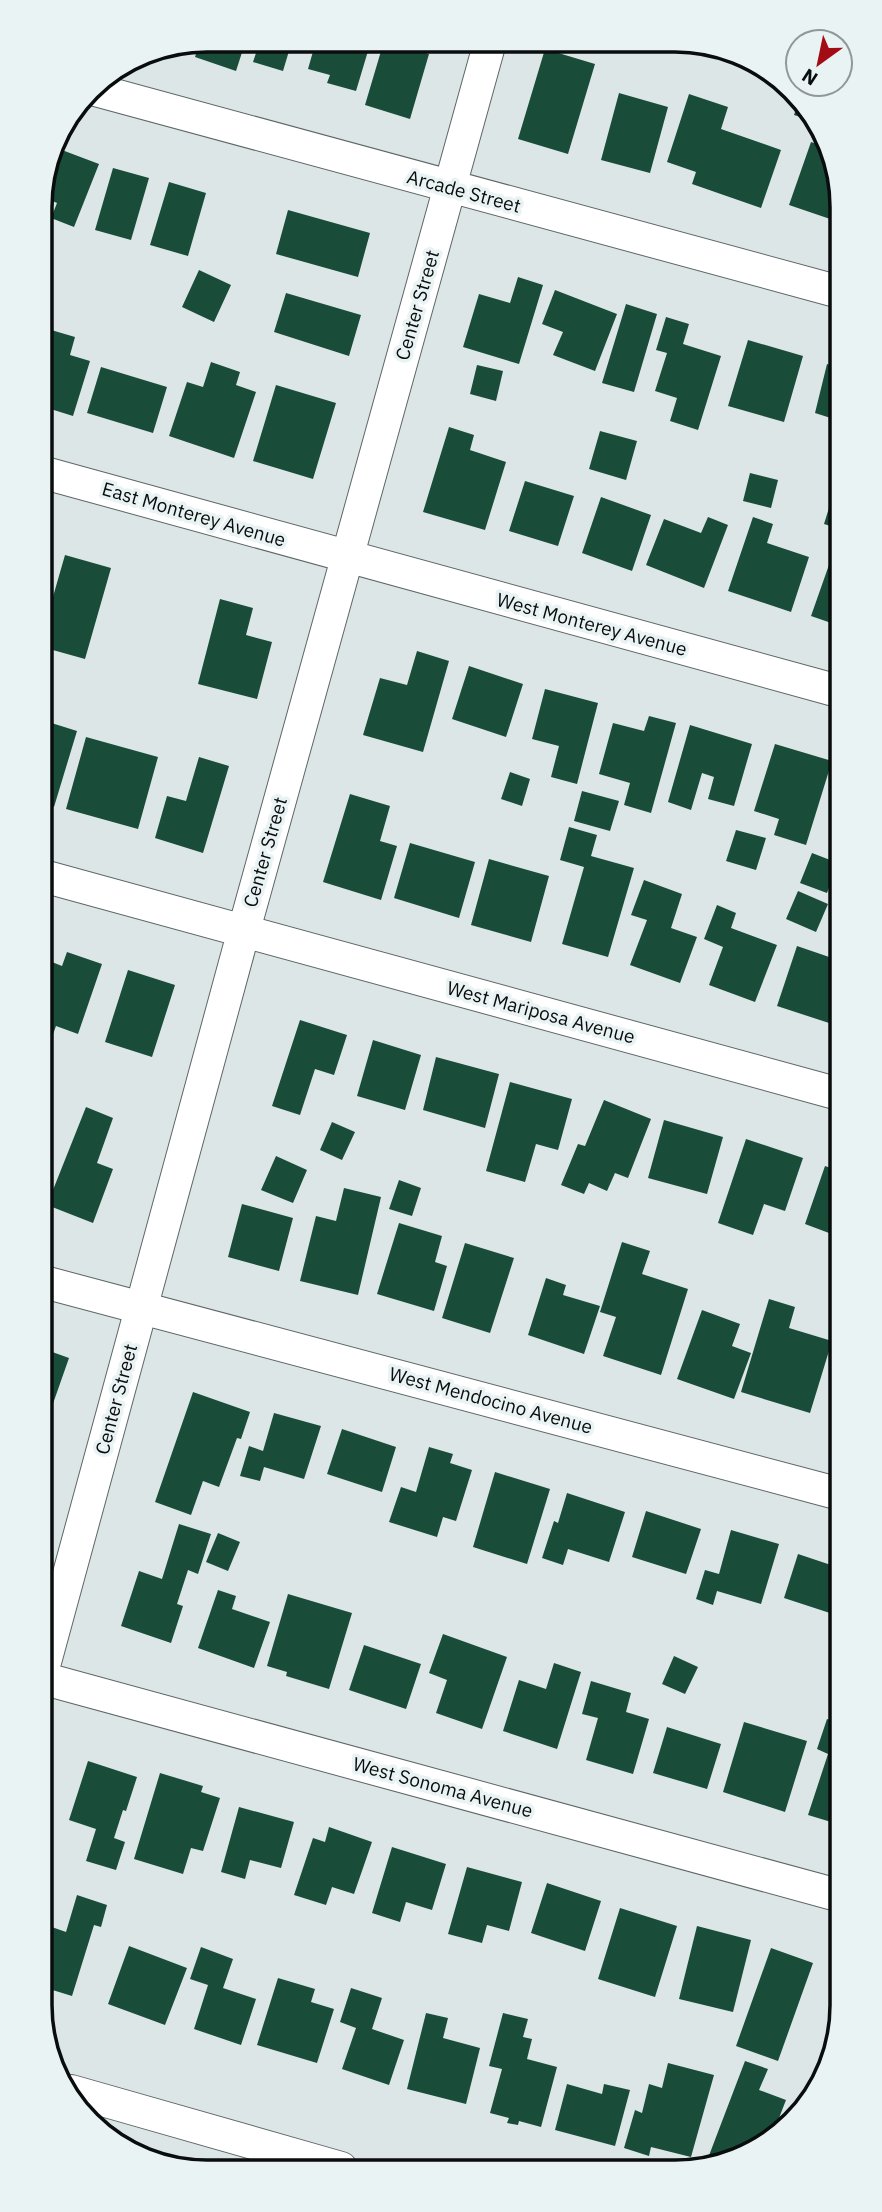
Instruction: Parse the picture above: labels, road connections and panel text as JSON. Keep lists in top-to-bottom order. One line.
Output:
{"streets":{"street":["Arcade Street","Center Street","East Monterey Avenue","West Monterey Avenue","West Mariposa Avenue","West Mendocino Avenue","West Sonoma Avenue"]},"crossings":[["Arcade Street","Center Street"],["Center Street","East Monterey Avenue"],["Center Street","West Monterey Avenue"],["Center Street","West Mariposa Avenue"],["Center Street","West Mendocino Avenue"],["East Monterey Avenue","West Monterey Avenue"]],"north":"bottom left"}
